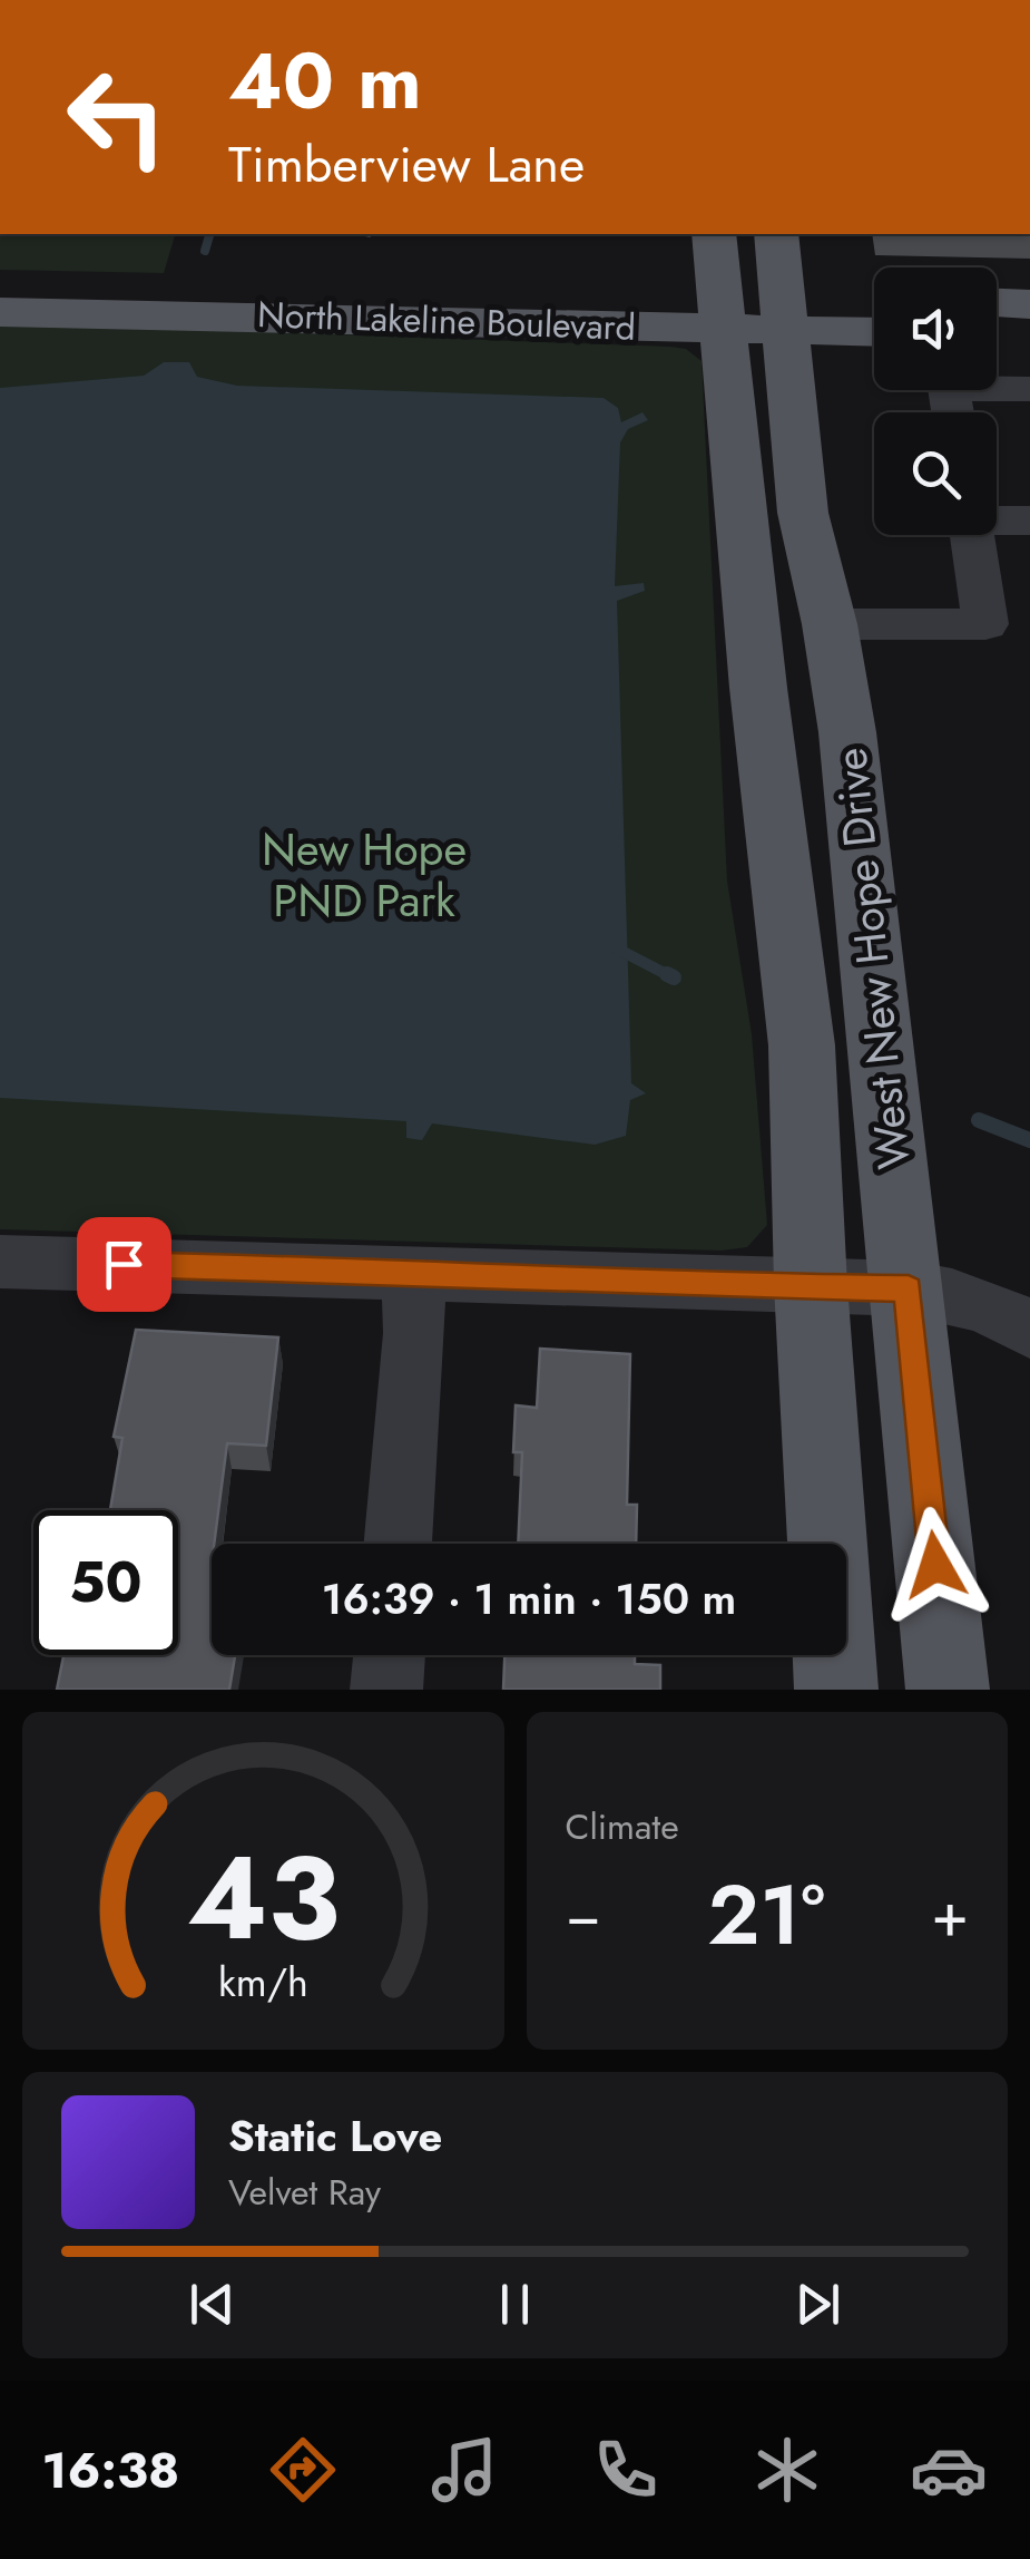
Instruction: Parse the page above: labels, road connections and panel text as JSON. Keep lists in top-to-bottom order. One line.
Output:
{"streets":{"main road":["North Lakeline Boulevard","West New Hope Drive"]},"crossings":[["North Lakeline Boulevard","West New Hope Drive"]],"parks":["New Hope PND Park"],"page":{"turn":["40 m","Timberview Lane"],"limit":"50","trip":"16:39 · 1 min · 150 m","tile":"Climate","heat":["−","21°","+"],"song":["Static Love","Velvet Ray"],"tabs":"16:38","gauge":["43","km/h"]}}
